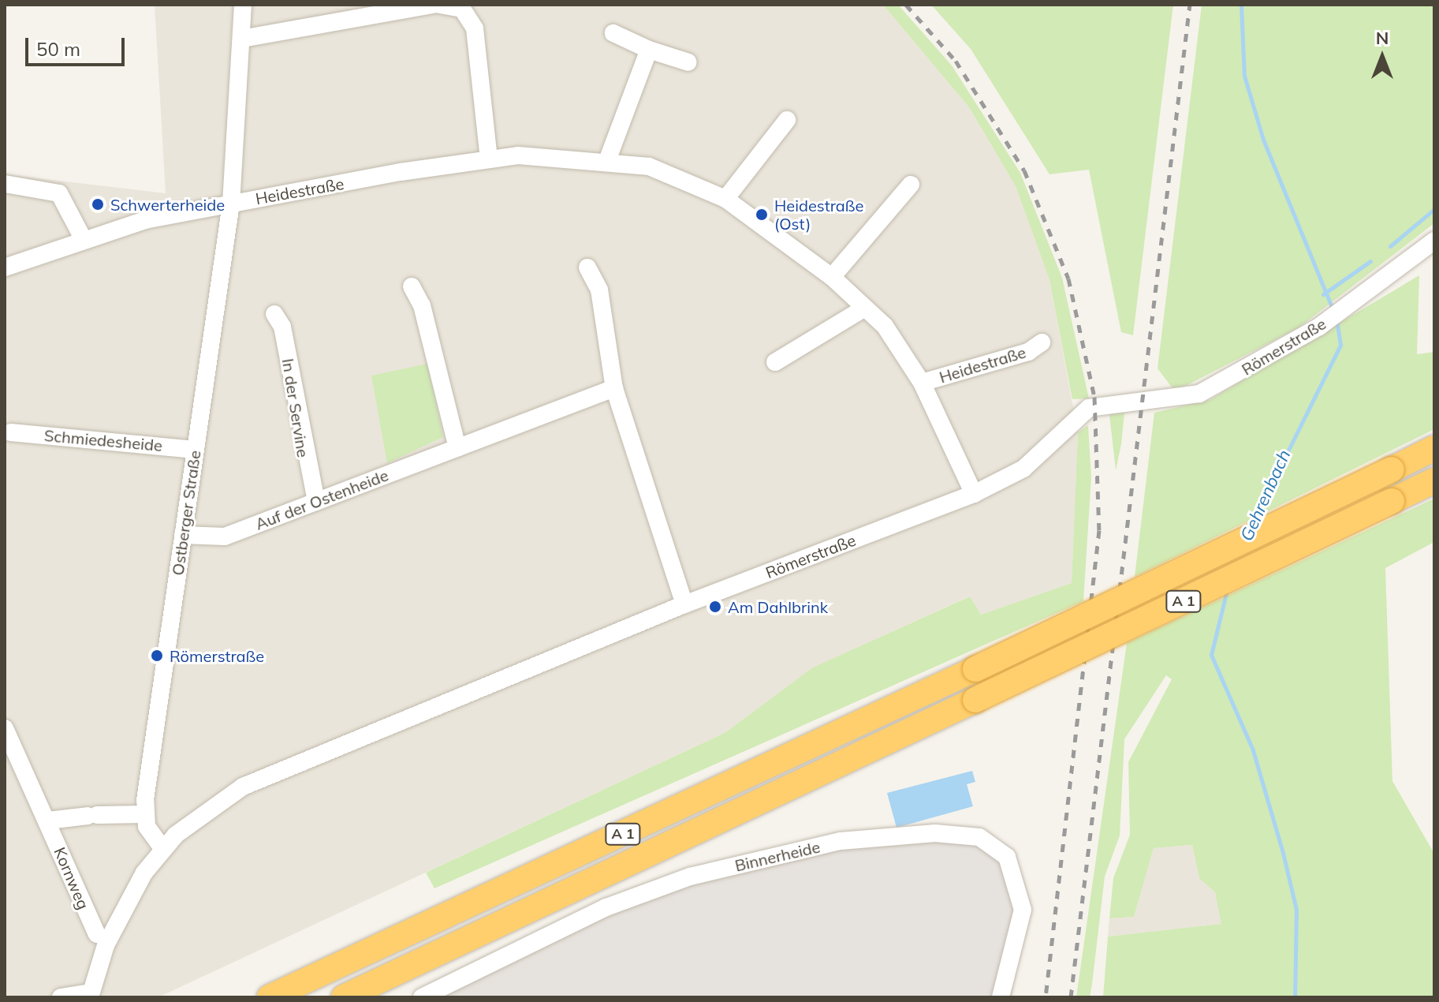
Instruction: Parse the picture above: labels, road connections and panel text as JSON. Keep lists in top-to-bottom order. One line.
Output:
{"streets":{"highway":["A 1"],"street":["Heidestraße","Römerstraße","In der Servine","Schmiedesheide","Auf der Ostenheide","Ostberger Straße","Binnerheide","Kornweg"]},"crossings":[["Heidestraße","Römerstraße"],["Heidestraße","Ostberger Straße"],["In der Servine","Auf der Ostenheide"],["Schmiedesheide","Ostberger Straße"],["Auf der Ostenheide","Ostberger Straße"]],"water":["Gehrenbach"],"places":["Schwerterheide","Heidestraße (Ost)","Am Dahlbrink","Römerstraße"],"scale_bar":"50 m","north":"top"}
